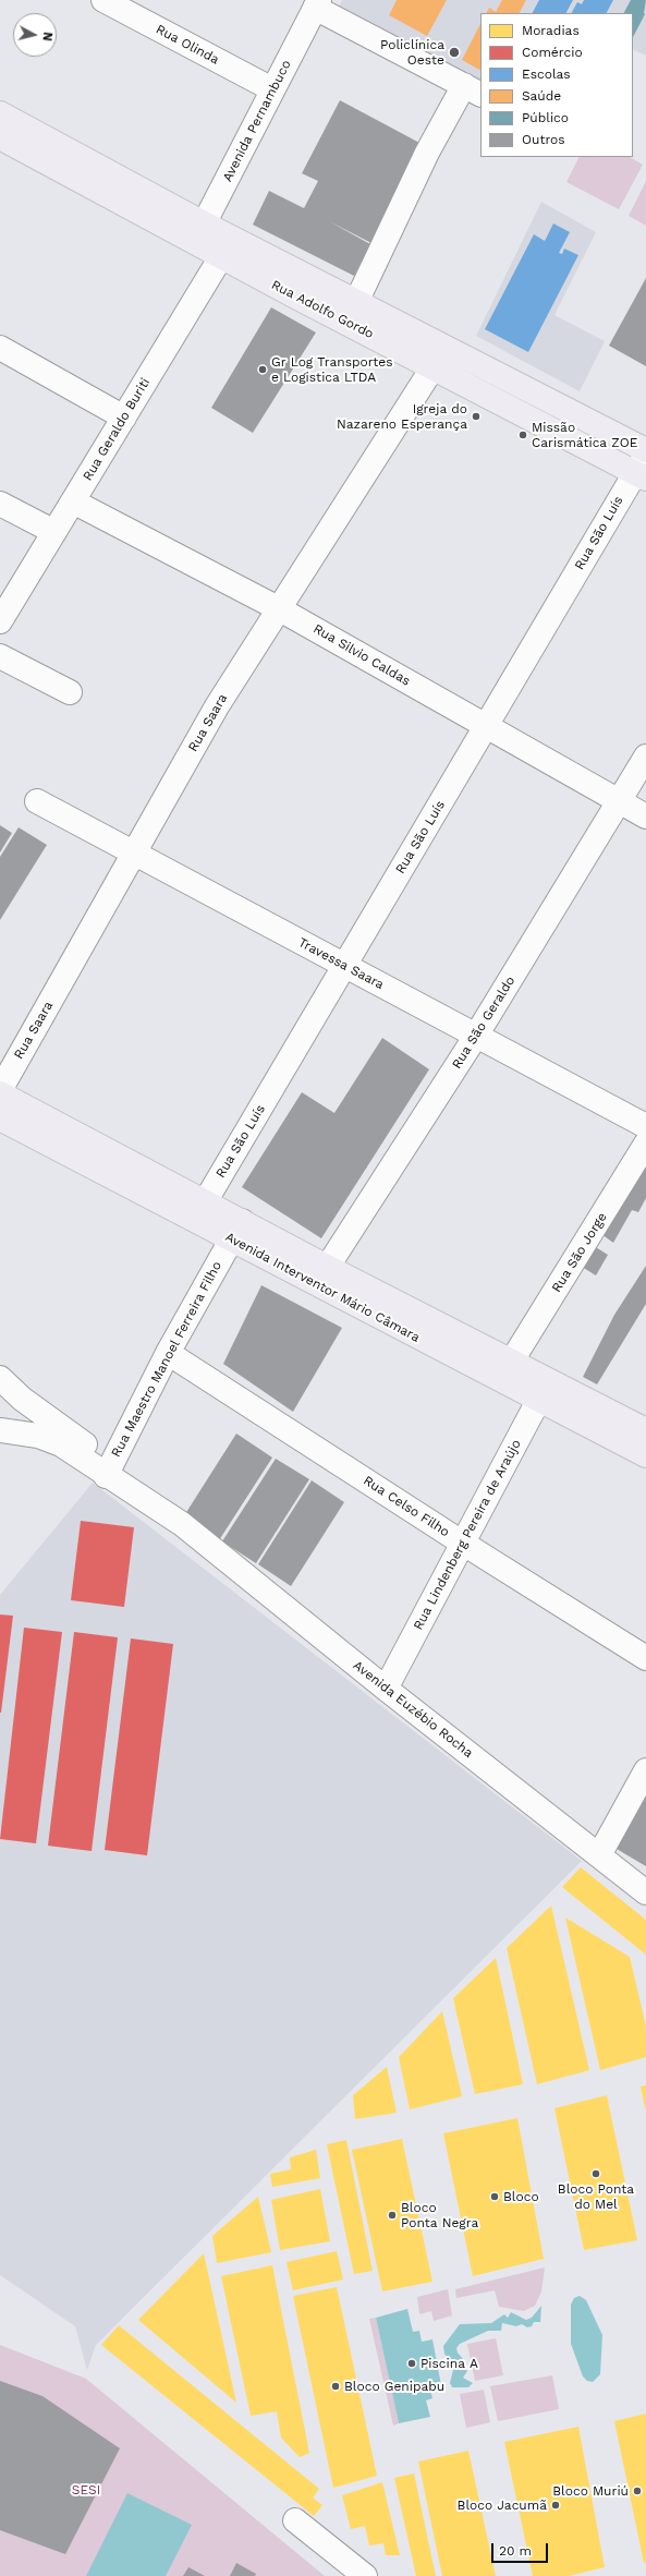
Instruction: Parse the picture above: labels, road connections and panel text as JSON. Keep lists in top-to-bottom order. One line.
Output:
{"streets":{"main road":["Rua Adolfo Gordo","Avenida Interventor Mário Câmara"],"street":["Rua Olinda","Avenida Pernambuco","Rua Geraldo Buriti","Rua São Luís","Rua Silvio Caldas","Rua Saara","Travessa Saara","Rua São Geraldo","Rua São Jorge","Rua Maestro Manoel Ferreira Filho","Rua Celso Filho","Rua Lindenberg Pereira de Araújo","Avenida Euzébio Rocha"]},"crossings":[["Rua Olinda","Avenida Pernambuco"],["Avenida Pernambuco","Rua Adolfo Gordo"],["Rua Adolfo Gordo","Rua Geraldo Buriti"],["Rua Adolfo Gordo","Rua São Luís"],["Rua Adolfo Gordo","Rua Saara"],["Rua Geraldo Buriti","Rua Silvio Caldas"],["Rua São Luís","Rua Silvio Caldas"],["Rua São Luís","Travessa Saara"],["Rua São Luís","Avenida Interventor Mário Câmara"],["Rua Silvio Caldas","Rua Saara"],["Rua Silvio Caldas","Rua São Geraldo"],["Rua Saara","Travessa Saara"],["Travessa Saara","Rua São Geraldo"],["Rua São Geraldo","Avenida Interventor Mário Câmara"],["Rua São Jorge","Avenida Interventor Mário Câmara"],["Avenida Interventor Mário Câmara","Rua Maestro Manoel Ferreira Filho"],["Avenida Interventor Mário Câmara","Rua Lindenberg Pereira de Araújo"],["Rua Maestro Manoel Ferreira Filho","Rua Celso Filho"],["Rua Maestro Manoel Ferreira Filho","Avenida Euzébio Rocha"],["Rua Celso Filho","Rua Lindenberg Pereira de Araújo"],["Rua Lindenberg Pereira de Araújo","Avenida Euzébio Rocha"]],"parks":["SESI"],"places":["Policlínica Oeste","Gr Log Transportes e Logistica LTDA","Igreja do Nazareno Esperança","Missão Carismática ZOE","Bloco Ponta do Mel","Bloco","Bloco Ponta Negra","Piscina A","Bloco Genipabu","Bloco Muriú","Bloco Jacumã"],"legend":["Moradias","Comércio","Escolas","Saúde","Público","Outros"],"scale_bar":"20 m","north":"right"}
